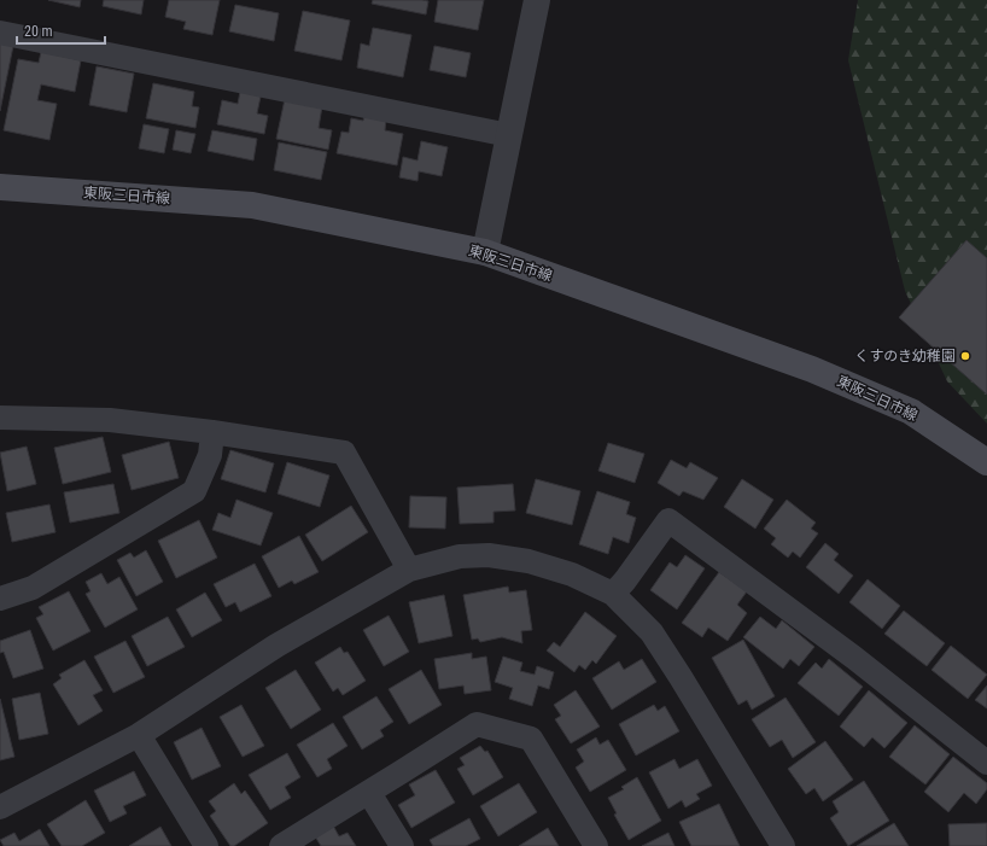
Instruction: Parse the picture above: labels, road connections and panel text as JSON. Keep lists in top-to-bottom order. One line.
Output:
{"streets":{"main road":["東阪三日市線"]},"places":["くすのき幼稚園"],"scale_bar":"20 m"}
